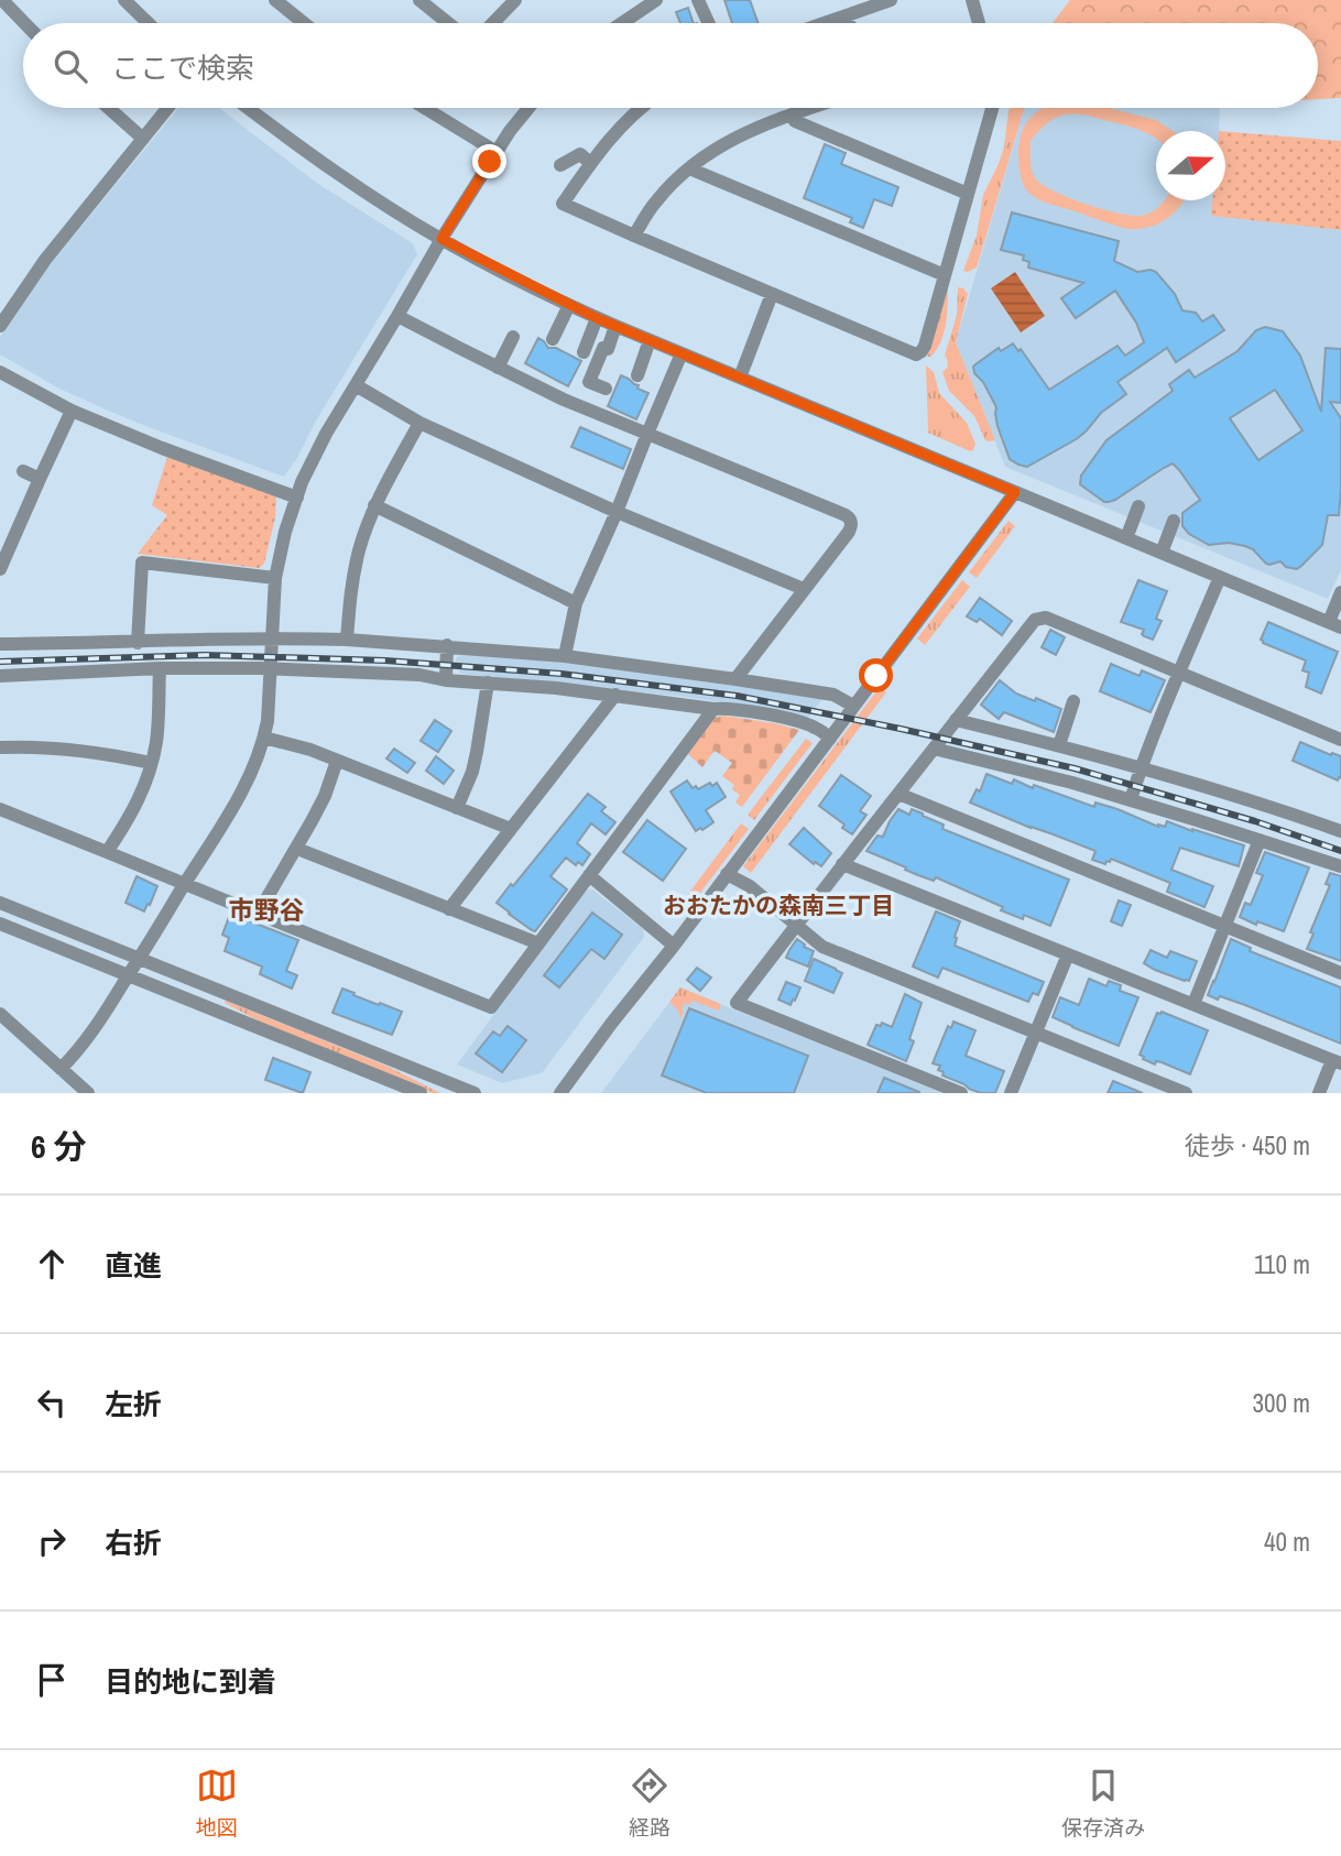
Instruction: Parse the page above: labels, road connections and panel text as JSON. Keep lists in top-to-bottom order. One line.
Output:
{"districts":["おおたかの森南三丁目","市野谷"],"north":"right","page":{"search":"ここで検索","heading":["6 分","徒歩 · 450 m"],"list":[["直進","110 m"],["左折","300 m"],["右折","40 m"],"目的地に到着"],"nav":["地図","経路","保存済み"]}}
